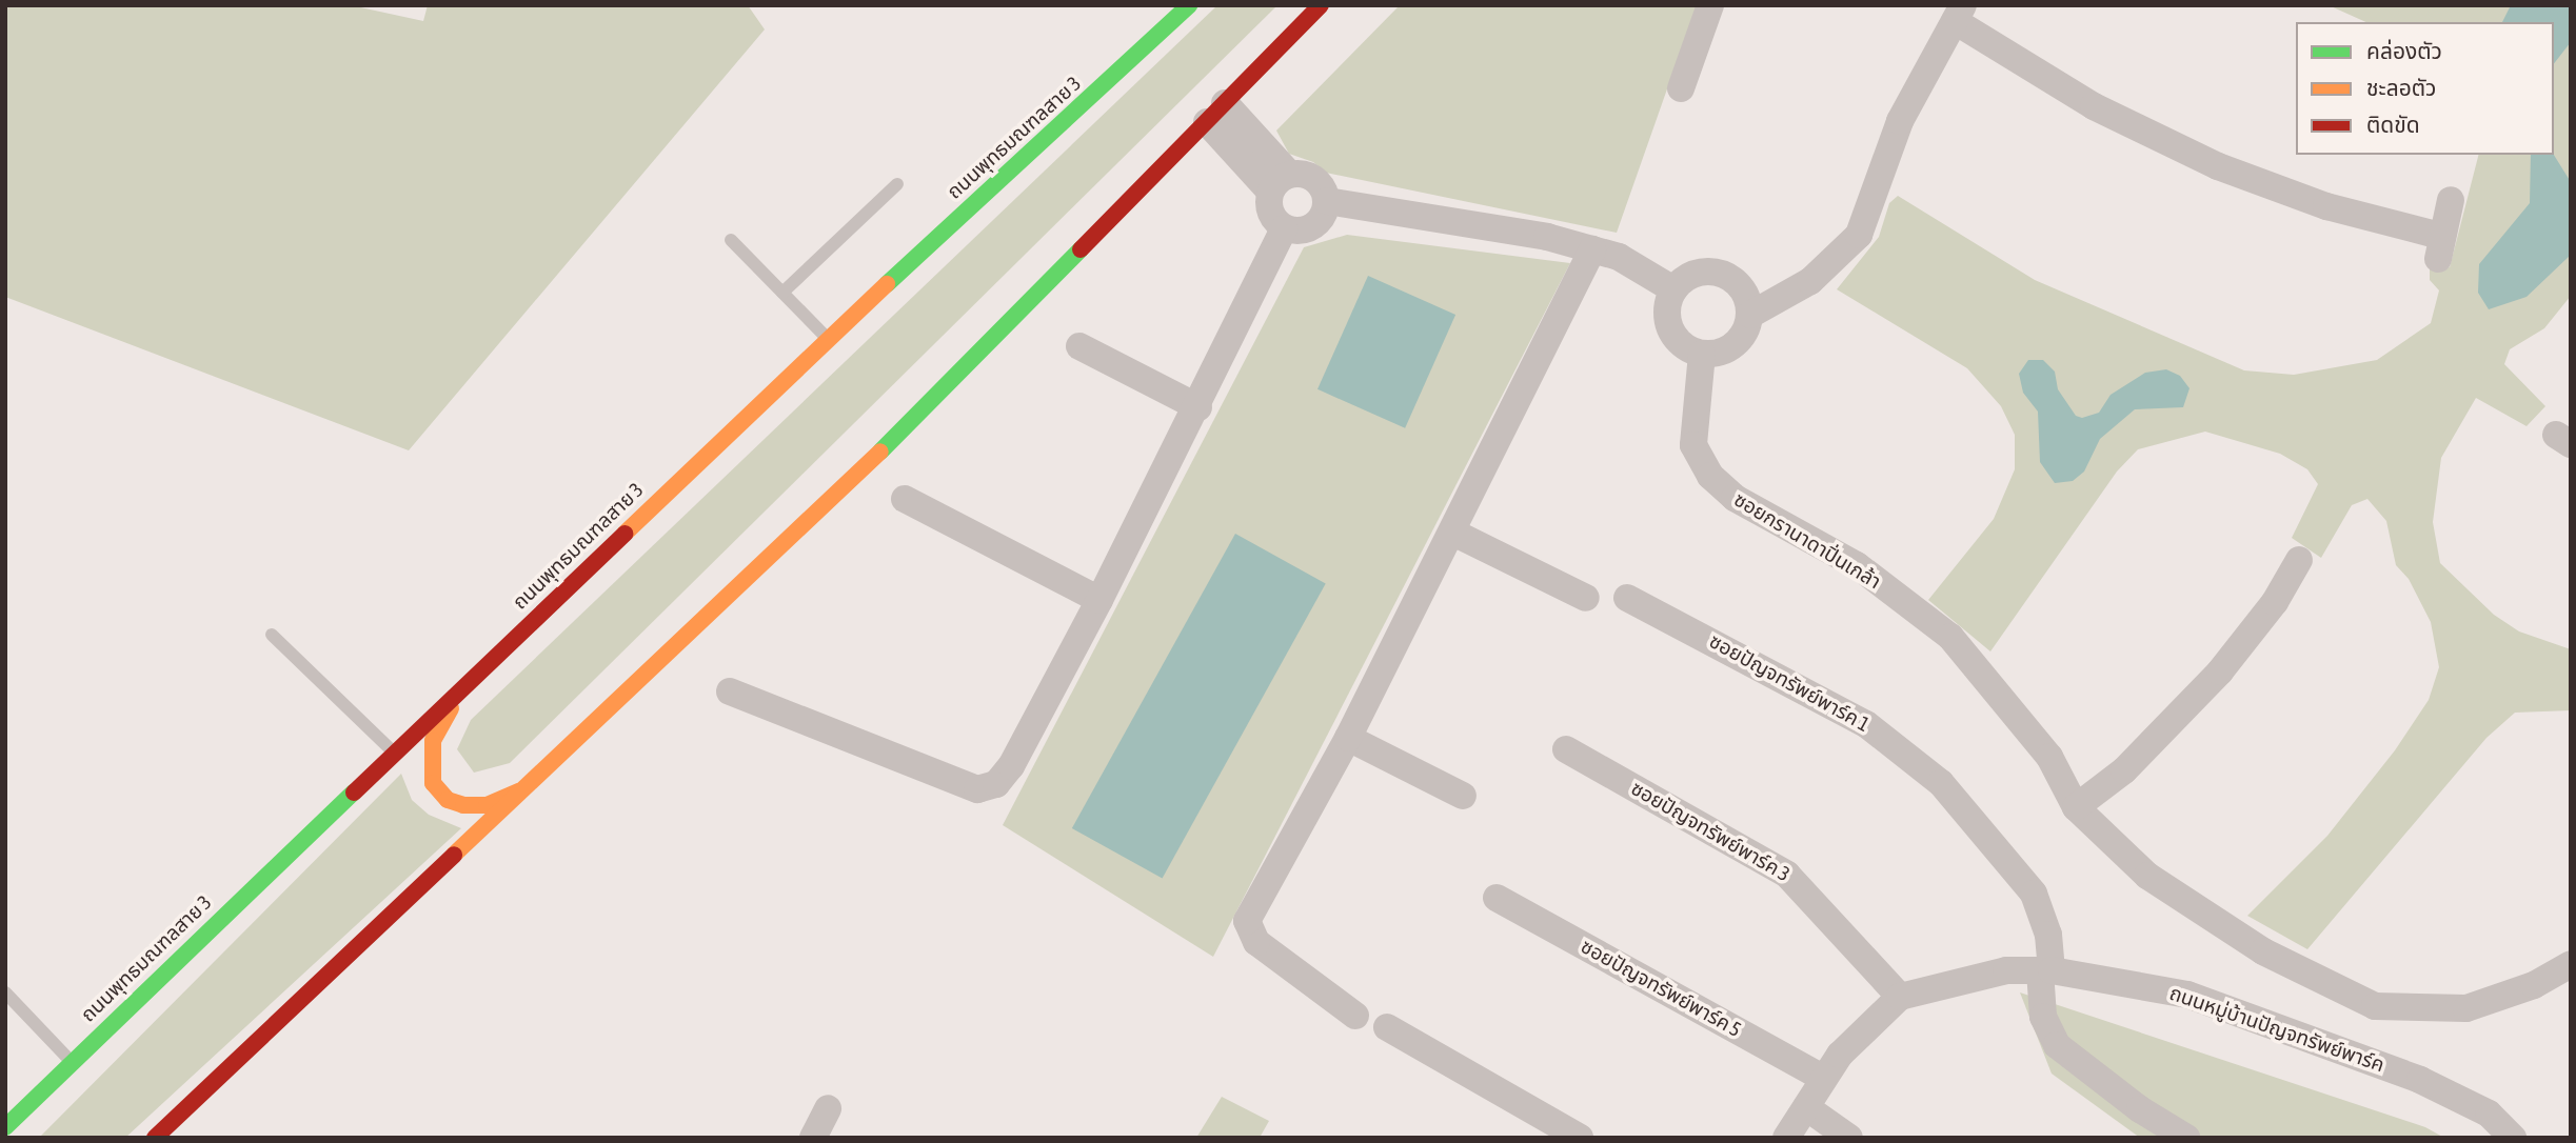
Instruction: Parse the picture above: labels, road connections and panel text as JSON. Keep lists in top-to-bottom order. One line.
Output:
{"streets":{"main road":["ถนนพุทธมณฑลสาย 3"],"street":["ซอยกรานาดาปิ่นเกล้า","ซอยปัญจทรัพย์พาร์ค 1","ซอยปัญจทรัพย์พาร์ค 3","ซอยปัญจทรัพย์พาร์ค 5","ถนนหมู่บ้านปัญจทรัพย์พาร์ค"]},"crossings":[["ซอยปัญจทรัพย์พาร์ค 1","ถนนหมู่บ้านปัญจทรัพย์พาร์ค"],["ซอยปัญจทรัพย์พาร์ค 3","ถนนหมู่บ้านปัญจทรัพย์พาร์ค"]],"legend":["คล่องตัว","ชะลอตัว","ติดขัด"]}
